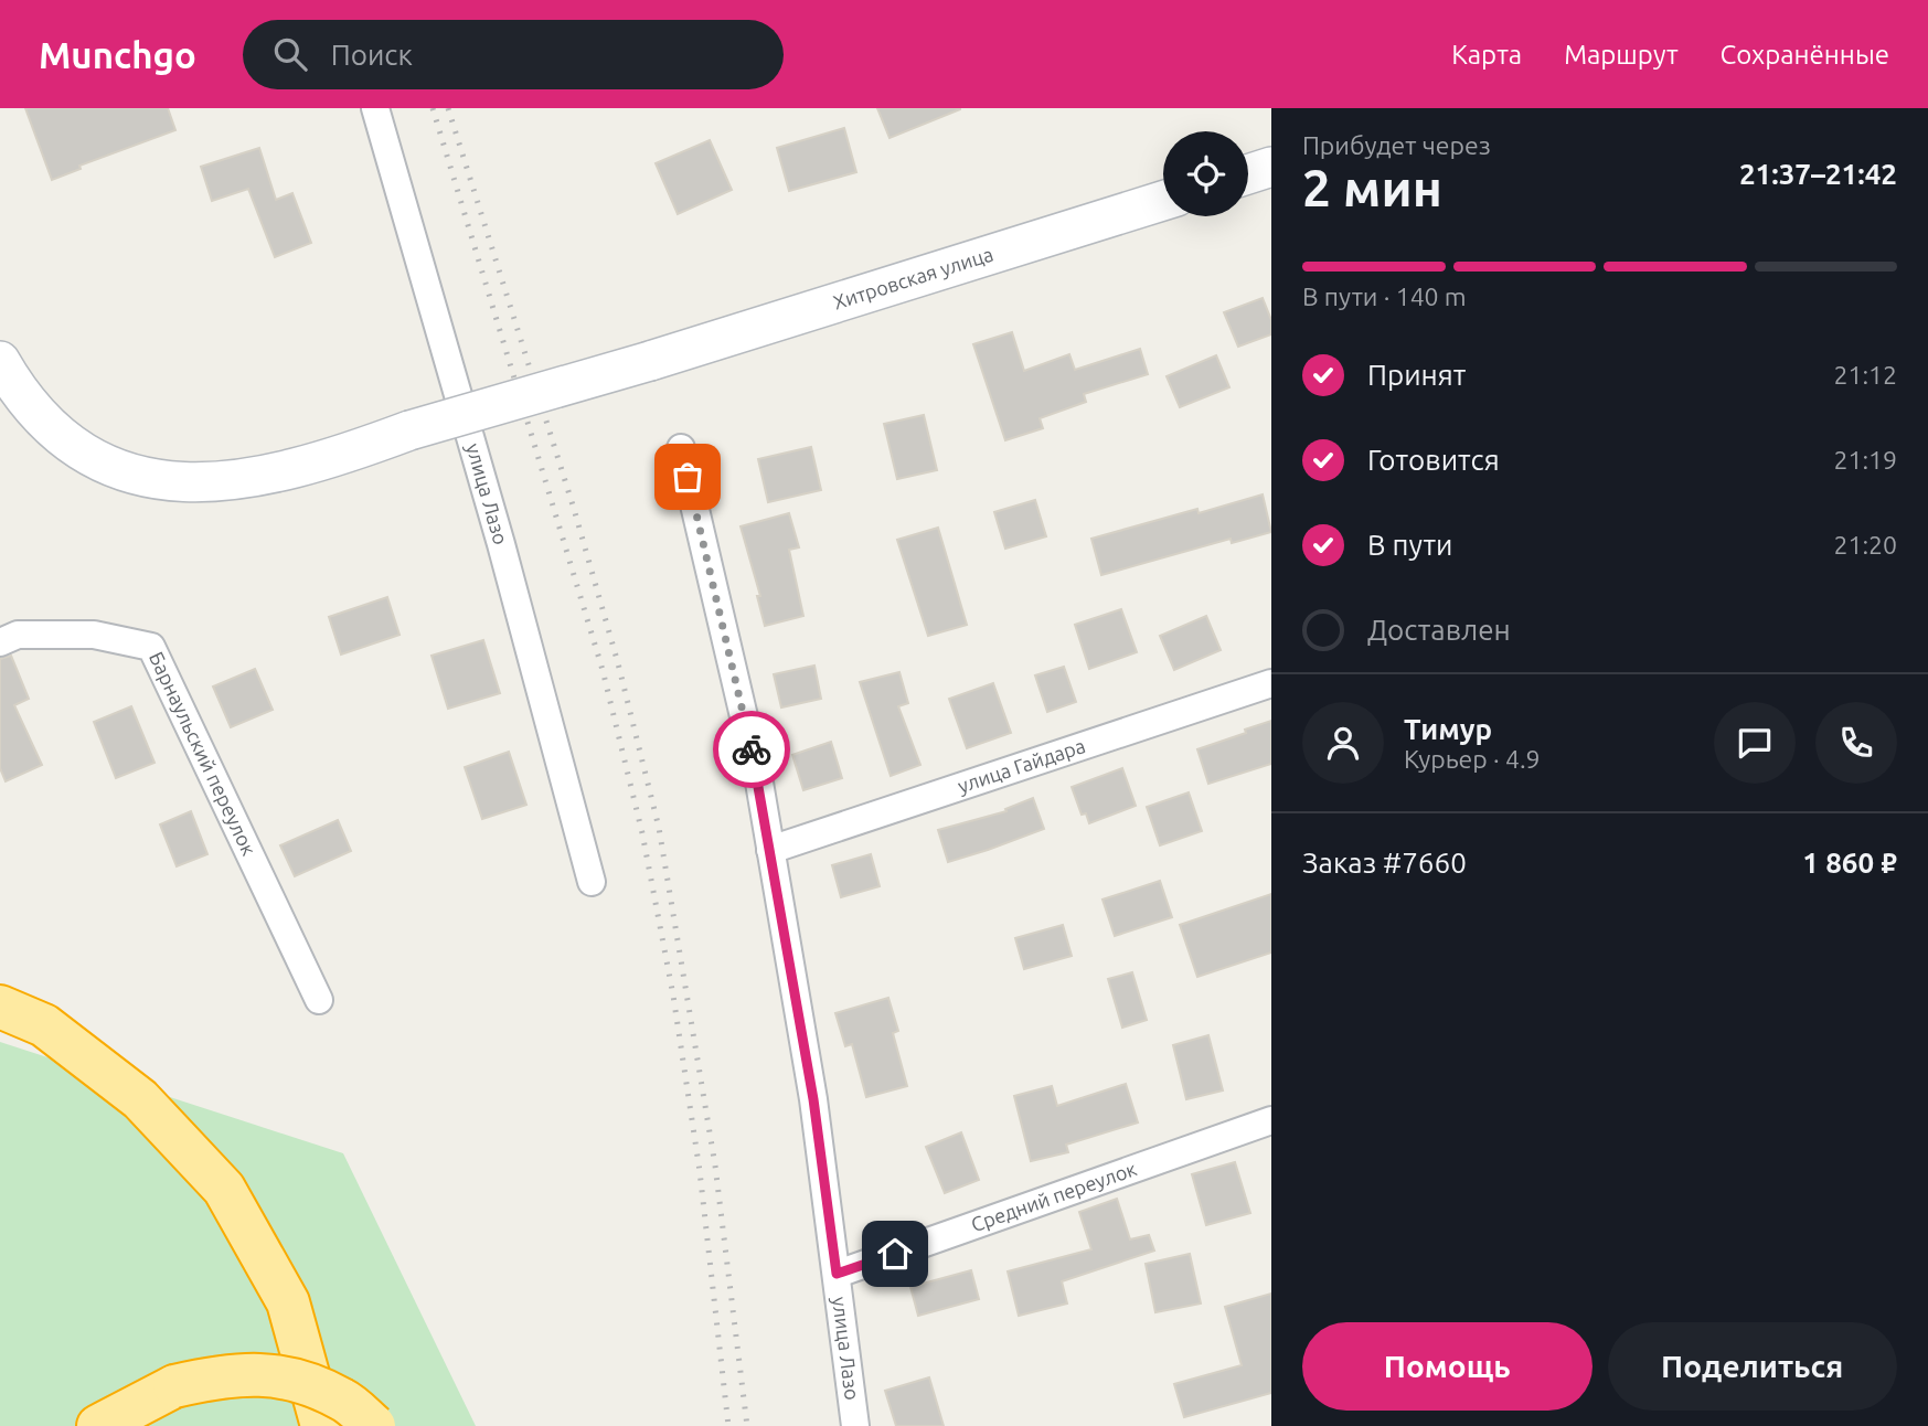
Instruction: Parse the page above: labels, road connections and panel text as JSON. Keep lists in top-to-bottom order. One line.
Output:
{"streets":{"main road":["Хитровская улица"],"street":["улица Лазо","Барнаульский переулок","улица Гайдара","Средний переулок"]},"crossings":[["улица Лазо","улица Гайдара"],["улица Лазо","Средний переулок"]],"page":{"header":"Munchgo","search":"Поиск","nav":["Карта","Маршрут","Сохранённые"],"heading":["2 мин","Прибудет через","21:37–21:42"],"panel":["Тимур","Курьер · 4.9","Заказ #7660","1 860 ₽"],"bar":"В пути · 140 m","list":[["Принят","21:12"],["Готовится","21:19"],["В пути","21:20"],"Доставлен"],"buttons":["Помощь","Поделиться"]}}
